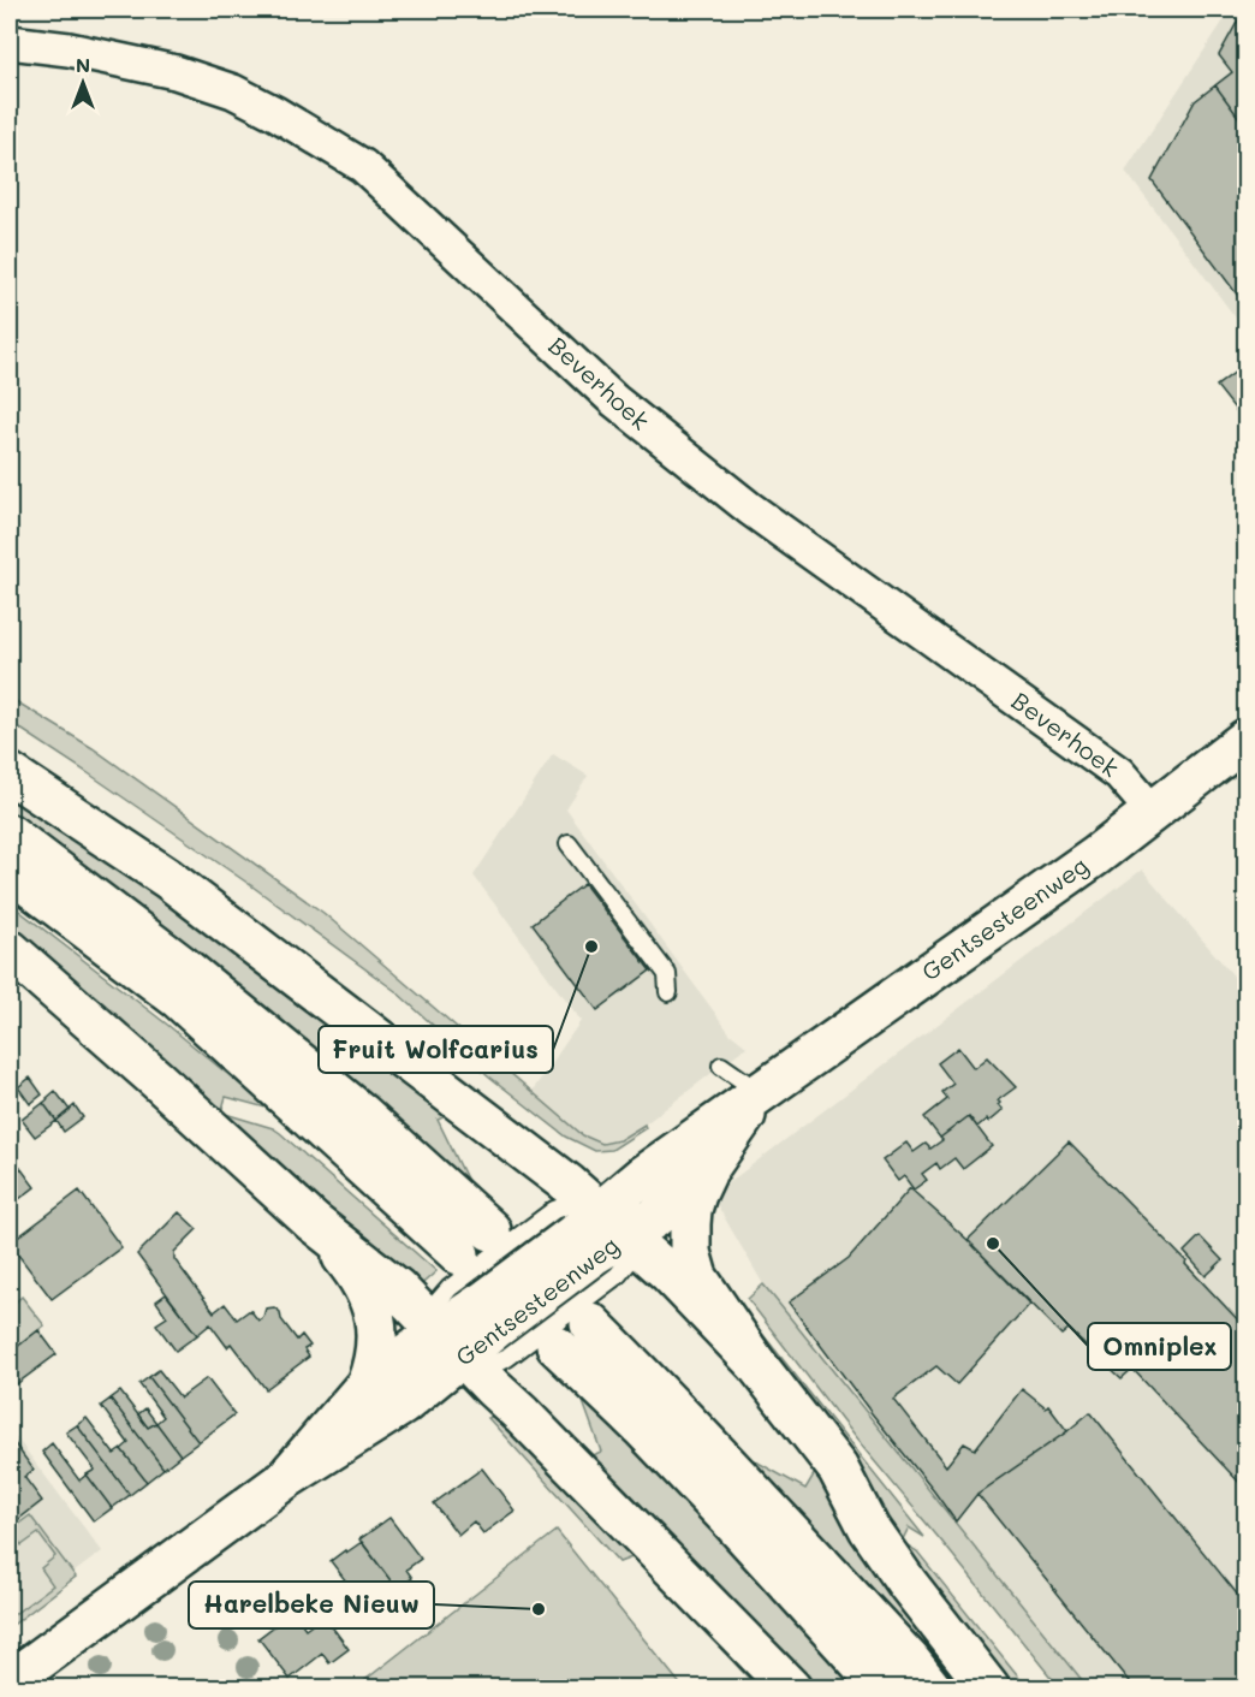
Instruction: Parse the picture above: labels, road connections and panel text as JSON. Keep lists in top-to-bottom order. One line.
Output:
{"streets":{"main road":["Gentsesteenweg"],"street":["Beverhoek"]},"crossings":[["Beverhoek","Gentsesteenweg"]],"places":["Fruit Wolfcarius","Omniplex","Harelbeke Nieuw"],"north":"top"}
